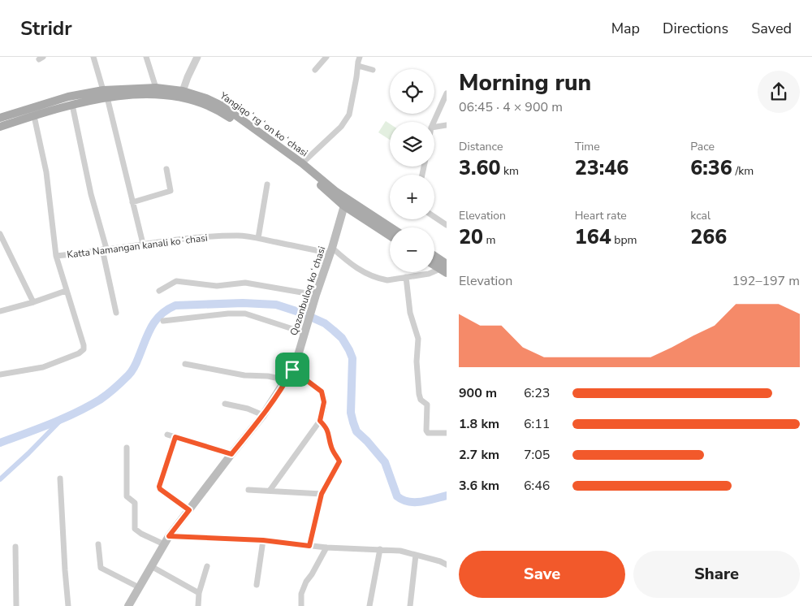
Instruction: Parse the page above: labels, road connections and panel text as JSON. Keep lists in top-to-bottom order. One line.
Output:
{"streets":{"main road":["Yangiqoʻrgʻon koʻchasi","Qozonbuloq koʻchasi"],"street":["Katta Namangan kanali koʻchasi"]},"crossings":[["Yangiqoʻrgʻon koʻchasi","Qozonbuloq koʻchasi"],["Katta Namangan kanali koʻchasi","Qozonbuloq koʻchasi"]],"page":{"header":"Stridr","nav":["Map","Directions","Saved"],"heading":["Morning run","06:45 · 4 × 900 m"],"map_buttons":["+","−"],"stats":[["Distance","3.60 km"],["Time","23:46"],["Pace","6:36 /km"],["Elevation","20 m"],["Heart rate","164 bpm"],["kcal","266"]],"chart":["Elevation","192–197 m"],"list":[{"name":"900 m","note":"6:23"},{"name":"1.8 km","note":"6:11"},{"name":"2.7 km","note":"7:05"},{"name":"3.6 km","note":"6:46"}],"buttons":["Save","Share"]}}
